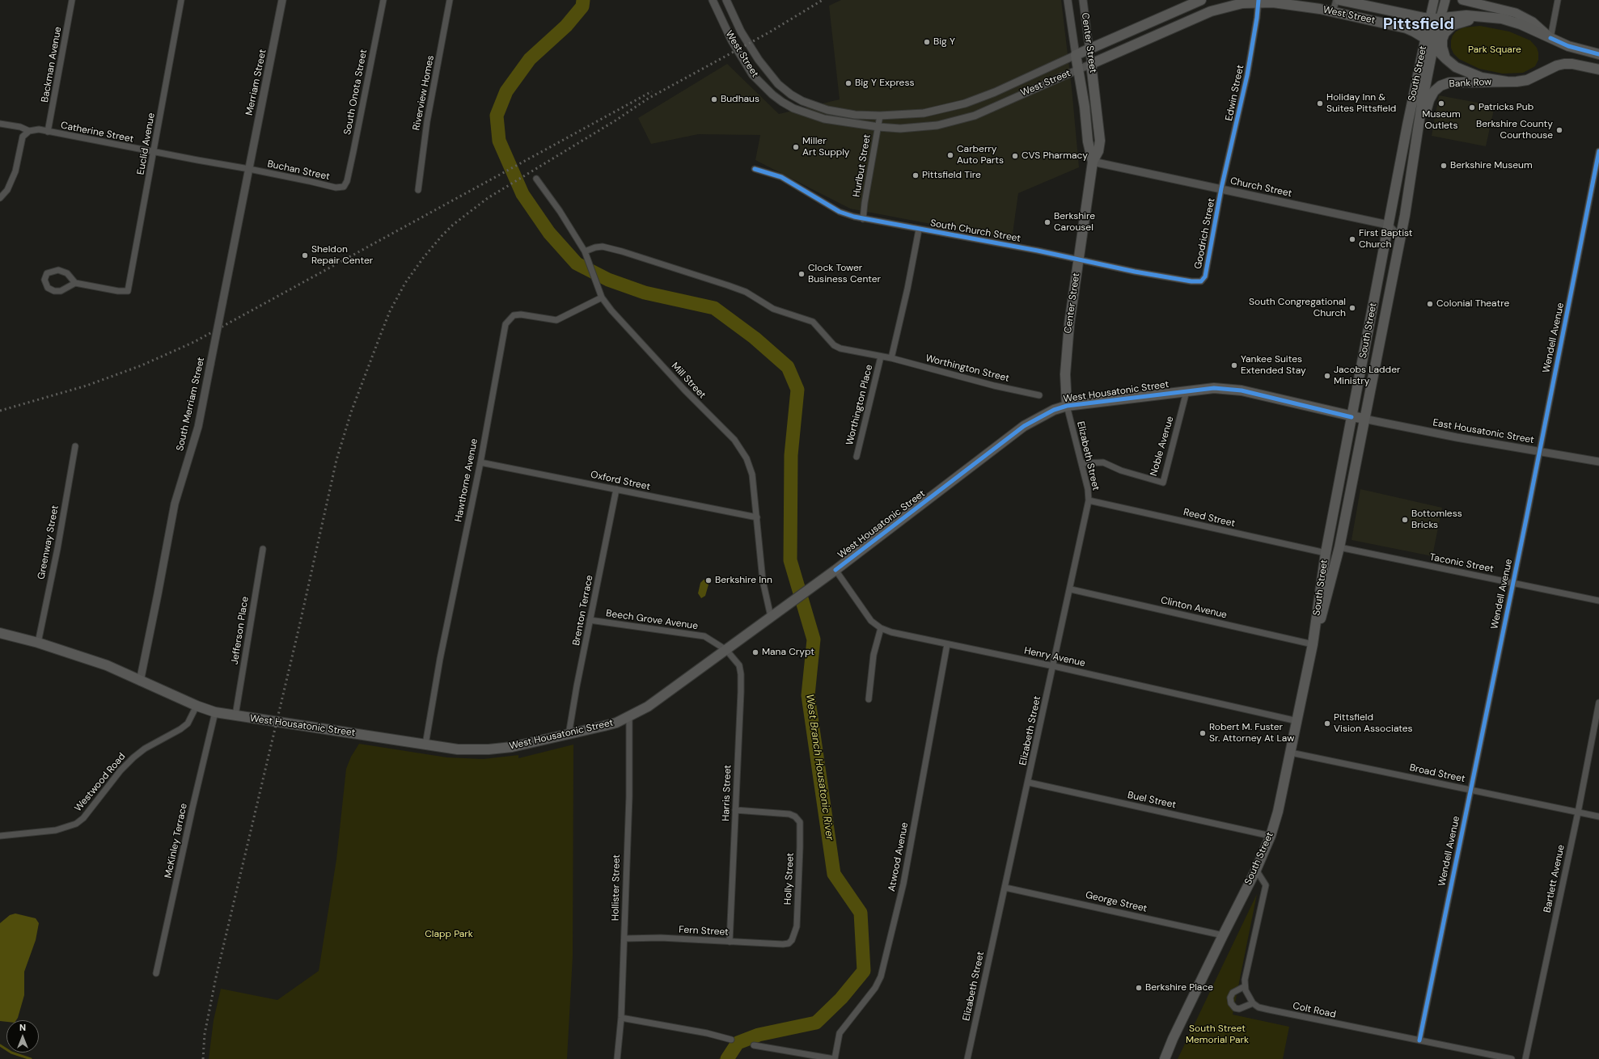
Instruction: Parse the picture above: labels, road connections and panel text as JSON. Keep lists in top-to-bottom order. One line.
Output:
{"streets":{"highway":["West Street","Center Street","South Street","Bank Row","West Housatonic Street"],"street":["Backman Avenue","Merriam Street","South Onota Street","Riverview Homes","Edwin Street","Catherine Street","Euclid Avenue","Hurlbut Street","Buchan Street","Church Street","South Church Street","Goodrich Street","Wendell Avenue","Worthington Street","Mill Street","South Merriam Street","Worthington Place","East Housatonic Street","Noble Avenue","Elizabeth Street","Hawthorne Avenue","Oxford Street","Reed Street","Greenway Street","Taconic Street","Clinton Avenue","Brenton Terrace","Beech Grove Avenue","Jefferson Place","Henry Avenue","Broad Street","Westwood Road","Harris Street","Buel Street","McKinley Terrace","Atwood Avenue","Holly Street","Bartlett Avenue","Hollister Street","George Street","Fern Street","Colt Road"]},"crossings":[["West Street","Center Street"],["West Street","South Street"],["West Street","Bank Row"],["West Street","Edwin Street"],["West Street","Hurlbut Street"],["Center Street","Church Street"],["Center Street","South Church Street"],["Center Street","West Housatonic Street"],["Center Street","Elizabeth Street"],["Backman Avenue","Catherine Street"],["South Street","Bank Row"],["South Street","Church Street"],["South Street","West Housatonic Street"],["South Street","East Housatonic Street"],["South Street","Reed Street"],["South Street","Taconic Street"],["South Street","Clinton Avenue"],["South Street","Henry Avenue"],["South Street","Broad Street"],["South Street","Buel Street"],["South Street","George Street"],["Merriam Street","Catherine Street"],["Merriam Street","Buchan Street"],["Merriam Street","South Merriam Street"],["South Onota Street","Buchan Street"],["Edwin Street","Church Street"],["Edwin Street","Goodrich Street"],["Catherine Street","Euclid Avenue"],["Catherine Street","Buchan Street"],["Catherine Street","South Merriam Street"],["Hurlbut Street","South Church Street"],["Buchan Street","South Merriam Street"],["Church Street","Goodrich Street"],["South Church Street","Goodrich Street"],["Wendell Avenue","East Housatonic Street"],["Wendell Avenue","Taconic Street"],["Wendell Avenue","Broad Street"],["Wendell Avenue","Colt Road"],["Worthington Street","Mill Street"],["Worthington Street","Worthington Place"],["Mill Street","West Housatonic Street"],["Mill Street","Hawthorne Avenue"],["Mill Street","Oxford Street"],["West Housatonic Street","South Merriam Street"],["West Housatonic Street","East Housatonic Street"],["West Housatonic Street","Noble Avenue"],["West Housatonic Street","Elizabeth Street"],["West Housatonic Street","Hawthorne Avenue"],["West Housatonic Street","Greenway Street"],["West Housatonic Street","Brenton Terrace"],["West Housatonic Street","Beech Grove Avenue"],["West Housatonic Street","Jefferson Place"],["West Housatonic Street","Henry Avenue"],["West Housatonic Street","Westwood Road"],["West Housatonic Street","Harris Street"],["West Housatonic Street","McKinley Terrace"],["West Housatonic Street","Hollister Street"],["Noble Avenue","Elizabeth Street"],["Elizabeth Street","Reed Street"],["Elizabeth Street","Clinton Avenue"],["Elizabeth Street","Henry Avenue"],["Elizabeth Street","Buel Street"],["Elizabeth Street","George Street"],["Hawthorne Avenue","Oxford Street"],["Oxford Street","Brenton Terrace"],["Brenton Terrace","Beech Grove Avenue"],["Beech Grove Avenue","Harris Street"],["Henry Avenue","Atwood Avenue"],["Broad Street","Bartlett Avenue"],["Harris Street","Holly Street"],["Harris Street","Fern Street"],["Holly Street","Fern Street"],["Hollister Street","Fern Street"]],"districts":["Pittsfield"],"water":["West Branch Housatonic River"],"parks":["Park Square","Clapp Park","South Street Memorial Park"],"places":["Big Y","Big Y Express","Budhaus","Holiday Inn & Suites Pittsfield","Museum Outlets","Patricks Pub","Berkshire County Courthouse","Miller Art Supply","Carberry Auto Parts","CVS Pharmacy","Berkshire Museum","Pittsfield Tire","Berkshire Carousel","First Baptist Church","Sheldon Repair Center","Clock Tower Business Center","Colonial Theatre","South Congregational Church","Yankee Suites Extended Stay","Jacobs Ladder Ministry","Bottomless Bricks","Berkshire Inn","Mana Crypt","Pittsfield Vision Associates","Robert M. Fuster Sr. Attorney At Law","Berkshire Place"],"north":"top"}
